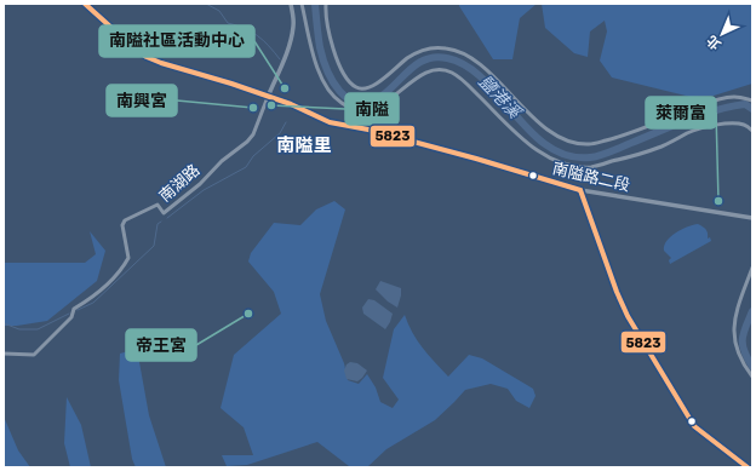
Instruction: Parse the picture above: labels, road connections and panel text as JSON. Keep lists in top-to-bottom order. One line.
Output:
{"streets":{"street":["南隘路二段","南湖路"]},"crossings":[["南隘路二段","南湖路"]],"districts":["南隘里"],"water":["鹽港溪"],"places":["南隘社區活動中心","南隘","南興宮","萊爾富","帝王宮"],"lines":["transit line 5823"],"north":"bottom left"}
